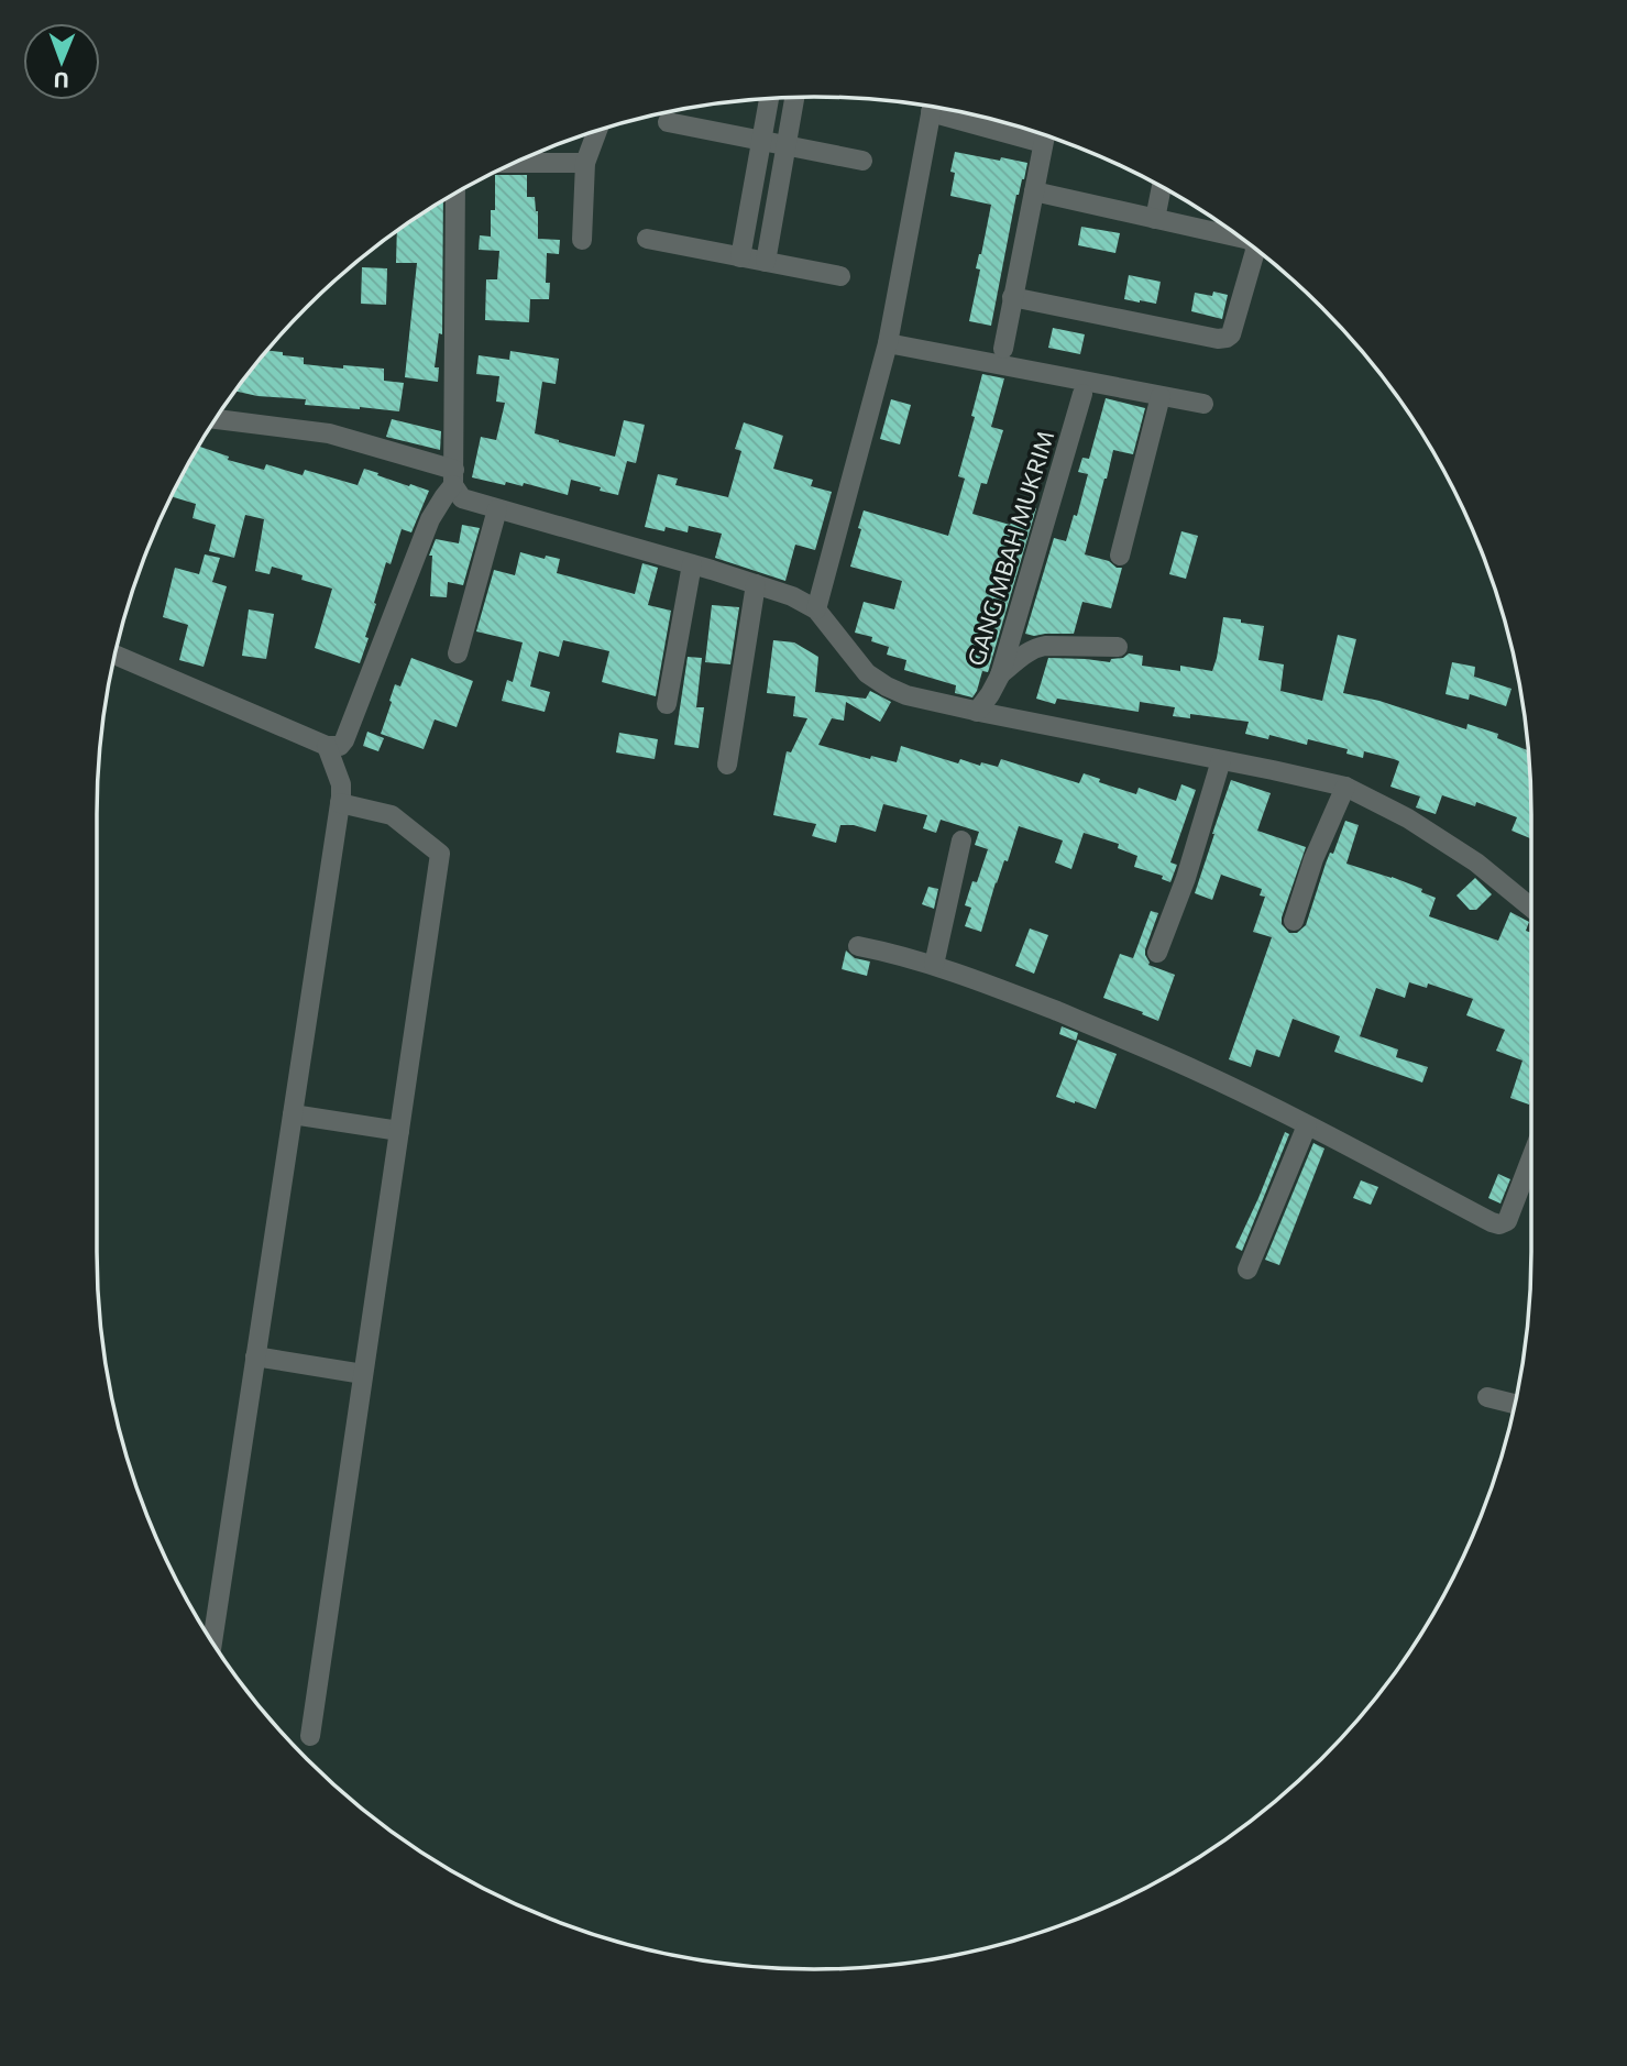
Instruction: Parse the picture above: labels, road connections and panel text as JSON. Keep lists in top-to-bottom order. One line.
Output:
{"streets":{"street":["GANG MBAH MUKRIM"]},"north":"bottom"}
